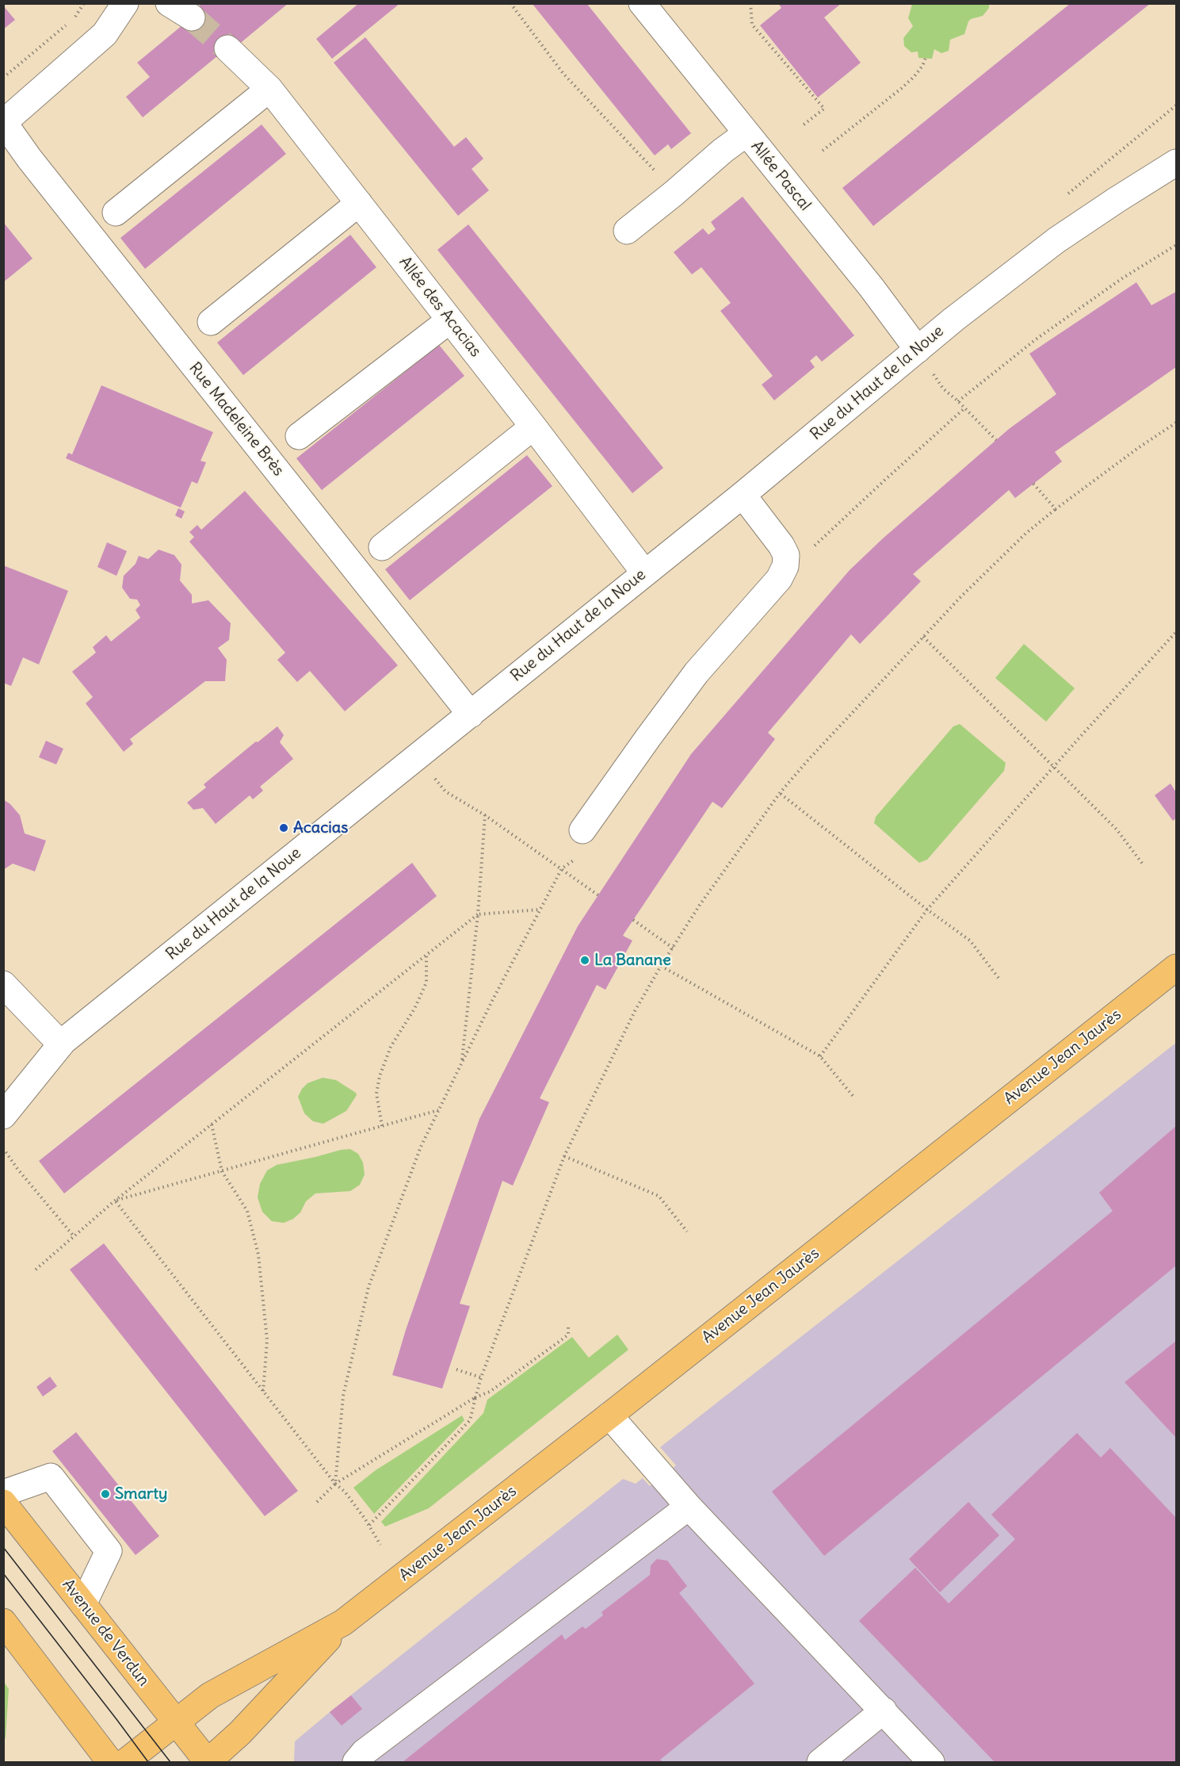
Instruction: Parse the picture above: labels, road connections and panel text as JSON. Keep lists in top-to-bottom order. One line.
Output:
{"streets":{"main road":["Avenue Jean Jaurès","Avenue de Verdun"],"street":["Allée Pascal","Allée des Acacias","Rue du Haut de la Noue","Rue Madeleine Brès"]},"crossings":[["Allée Pascal","Rue du Haut de la Noue"],["Allée des Acacias","Rue du Haut de la Noue"],["Rue du Haut de la Noue","Rue Madeleine Brès"],["Avenue Jean Jaurès","Avenue de Verdun"]],"places":["Acacias","La Banane","Smarty"]}
